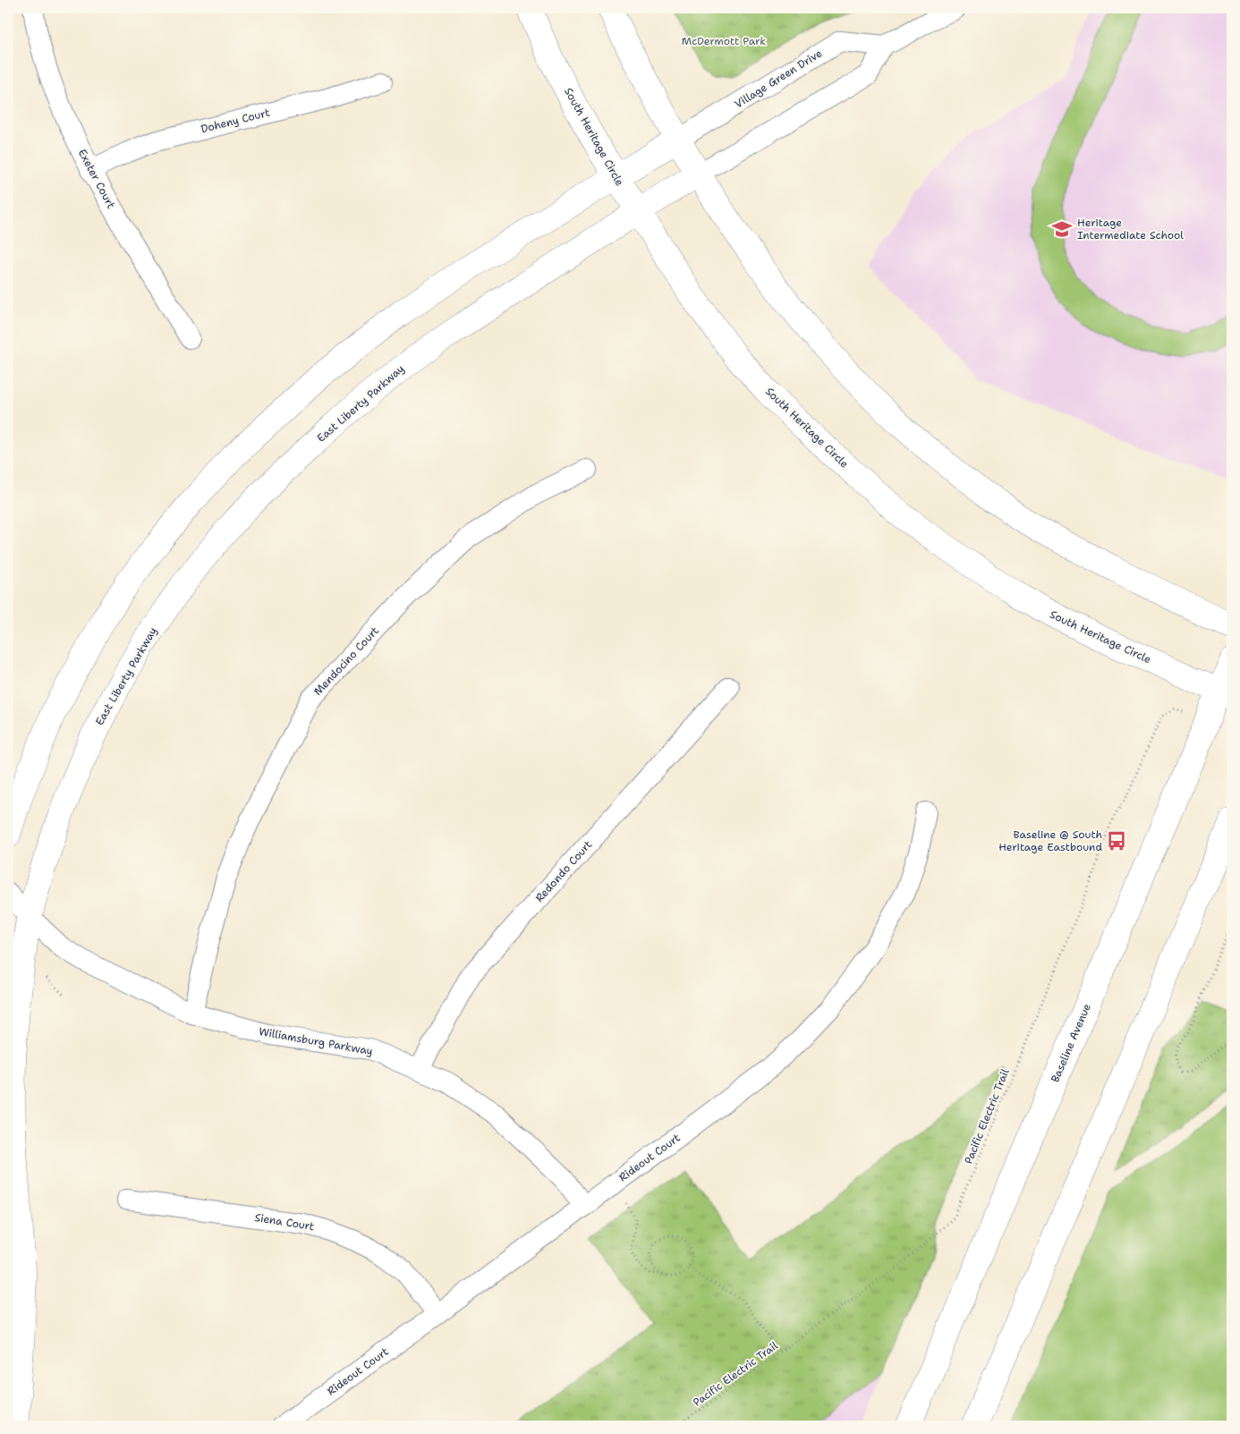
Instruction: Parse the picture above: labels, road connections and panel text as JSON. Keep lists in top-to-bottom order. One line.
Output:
{"streets":{"street":["Village Green Drive","Doheny Court","South Heritage Circle","Exeter Court","East Liberty Parkway","Mendocino Court","Redondo Court","Williamsburg Parkway","Baseline Avenue","Rideout Court","Siena Court"],"path":["Pacific Electric Trail"]},"crossings":[["Doheny Court","Exeter Court"],["South Heritage Circle","East Liberty Parkway"],["South Heritage Circle","Baseline Avenue"],["East Liberty Parkway","Williamsburg Parkway"],["Mendocino Court","Williamsburg Parkway"],["Redondo Court","Williamsburg Parkway"],["Williamsburg Parkway","Rideout Court"],["Rideout Court","Siena Court"]],"parks":["McDermott Park"],"places":{"school or university":["Heritage Intermediate School"],"bus stop":["Baseline @ South Heritage Eastbound"]}}
